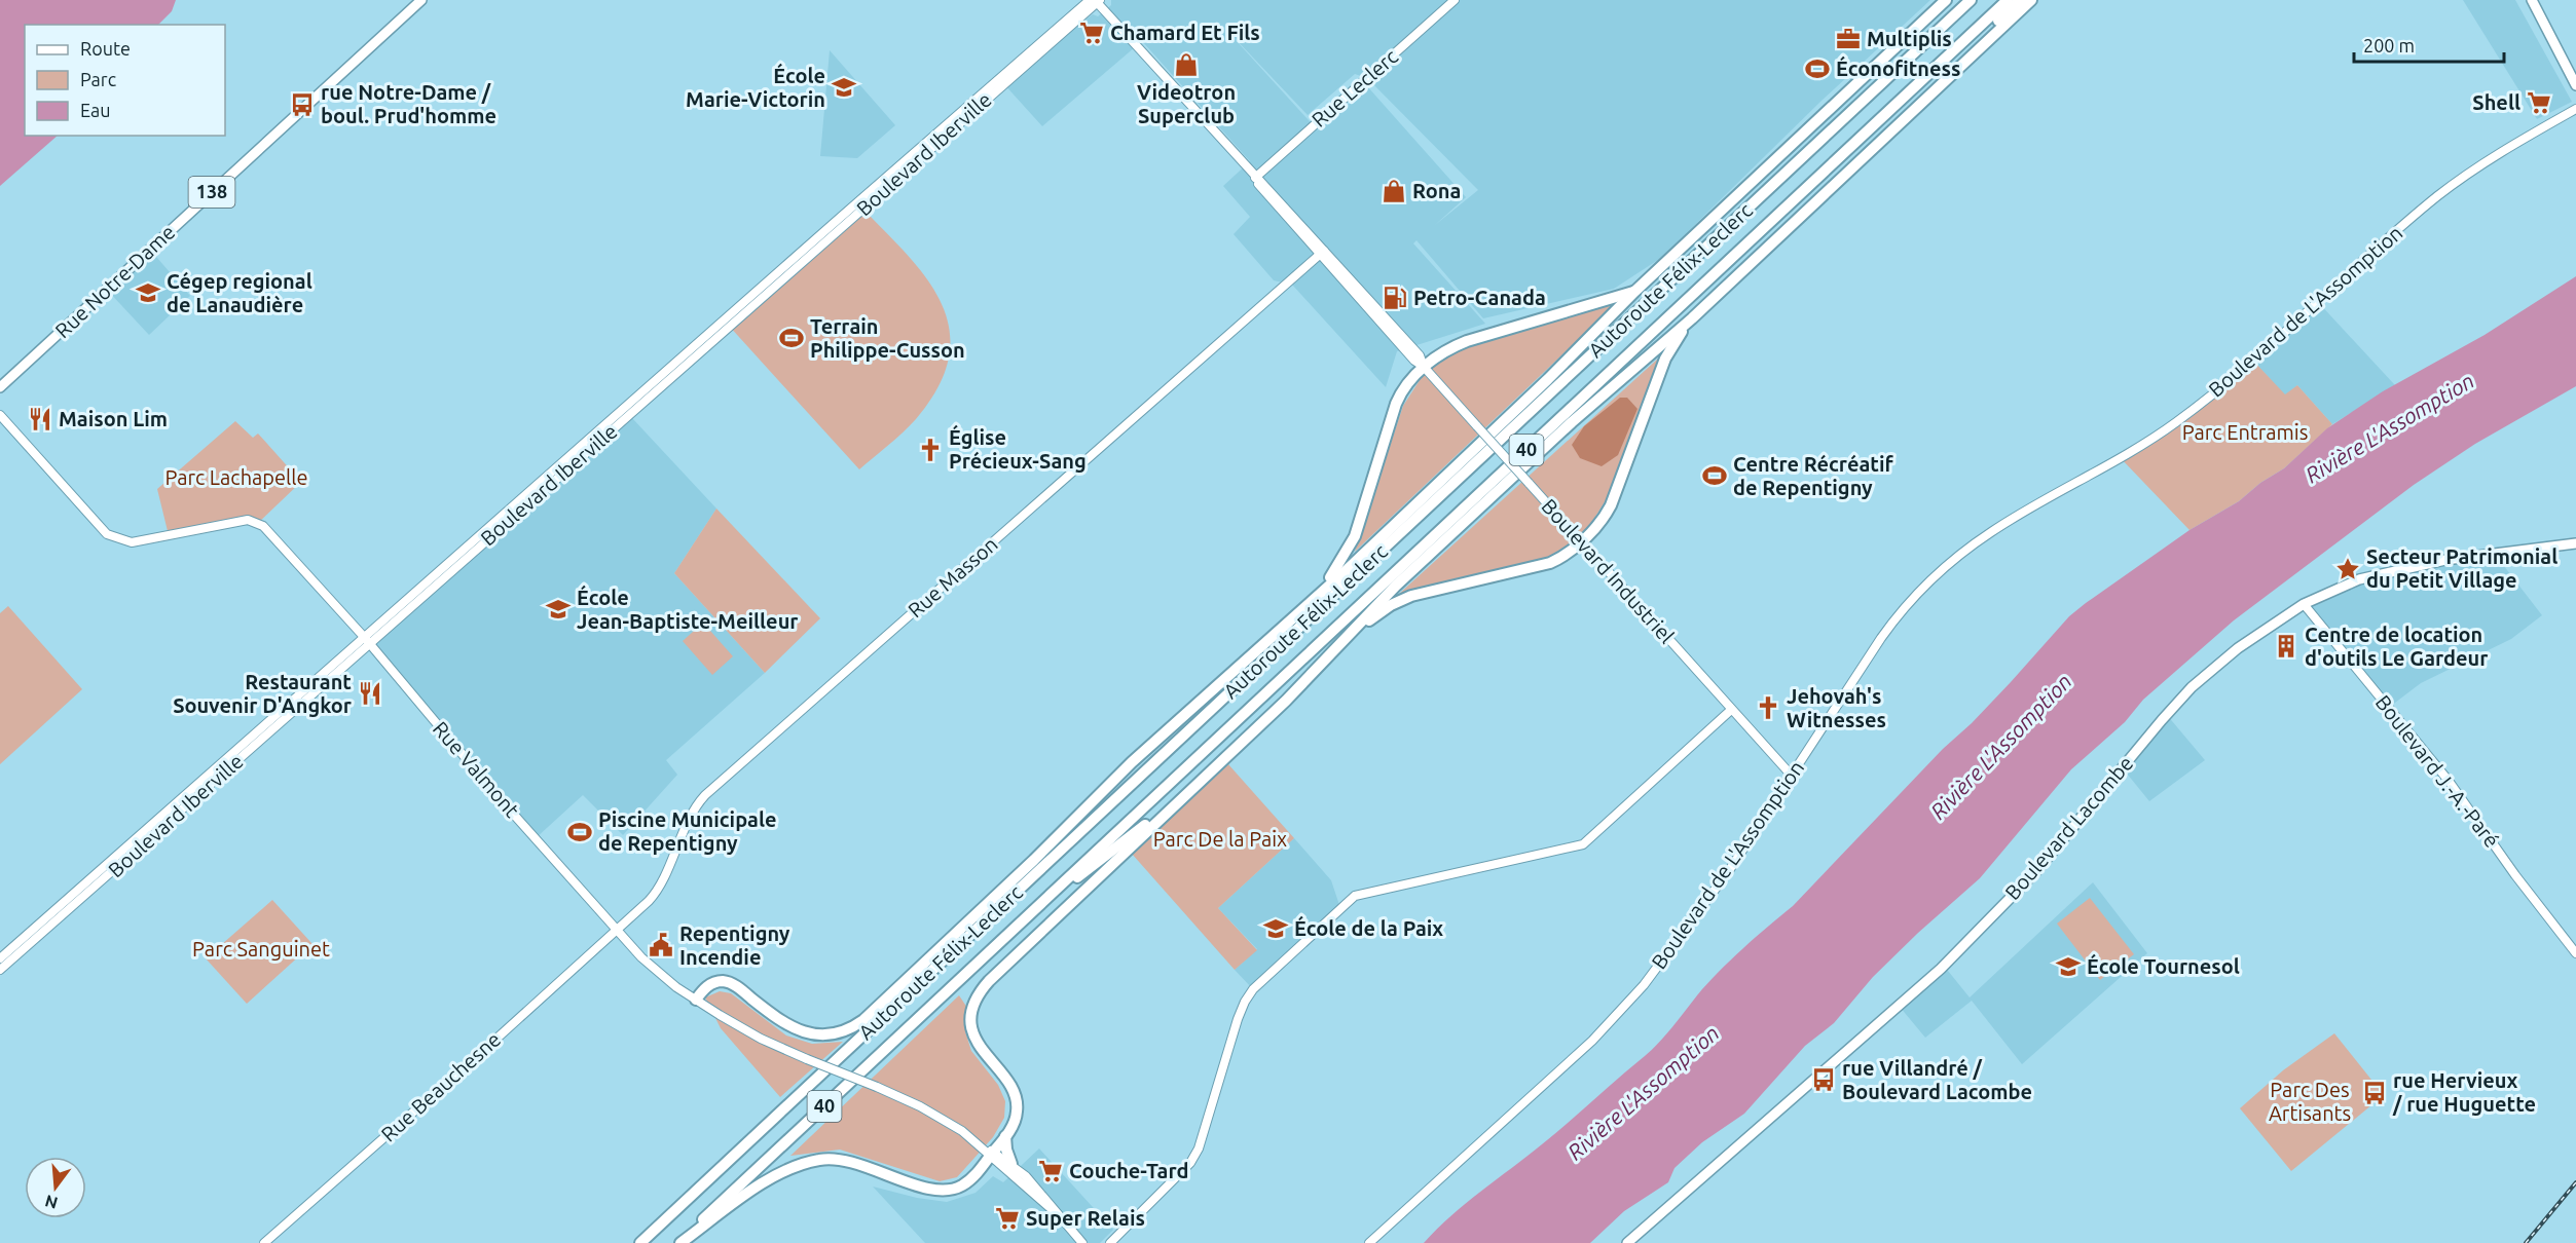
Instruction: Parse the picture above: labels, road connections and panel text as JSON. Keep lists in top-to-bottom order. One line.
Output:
{"streets":{"highway":["Autoroute Félix-Leclerc","40"],"main road":["138","Rue Notre-Dame","Boulevard Lacombe"],"street":["Rue Leclerc","Boulevard Iberville","Boulevard de L'Assomption","Boulevard Industriel","Rue Masson","Rue Valmont","Boulevard J.-A.-Paré","Rue Beauchesne"]},"crossings":[["Rue Leclerc","Boulevard Industriel"],["Boulevard Iberville","Boulevard Industriel"],["Boulevard Iberville","Rue Valmont"],["Boulevard de L'Assomption","Boulevard Industriel"],["Boulevard Industriel","Rue Masson"],["Rue Masson","Rue Valmont"],["Rue Masson","Rue Beauchesne"],["Rue Valmont","Rue Beauchesne"],["Boulevard J.-A.-Paré","Boulevard Lacombe"]],"water":["Rivière L'Assomption"],"parks":["Parc Entramis","Parc Lachapelle","Parc De la Paix","Parc Sanguinet","Parc Des Artisants"],"places":{"supermarket":["Chamard Et Fils","Shell","Couche-Tard","Super Relais"],"office":["Multiplis"],"shop":["Videotron Superclub","Rona"],"sports":["Éconofitness","Terrain Philippe-Cusson","Centre Récréatif de Repentigny","Piscine Municipale de Repentigny"],"school or university":["École Marie-Victorin","Cégep regional de Lanaudière","École Jean-Baptiste-Meilleur","École de la Paix","École Tournesol"],"bus stop":["rue Notre-Dame / boul. Prud'homme","rue Villandré / Boulevard Lacombe","rue Hervieux / rue Huguette"],"fuel station":["Petro-Canada"],"restaurant":["Maison Lim","Restaurant Souvenir D'Angkor"],"church":["Église Précieux-Sang","Jehovah's Witnesses"],"place":["Secteur Patrimonial du Petit Village"],"building":["Centre de location d'outils Le Gardeur"],"public building":["Repentigny Incendie"]},"legend":["Route","Parc","Eau"],"scale_bar":"200 m","north":"bottom"}
